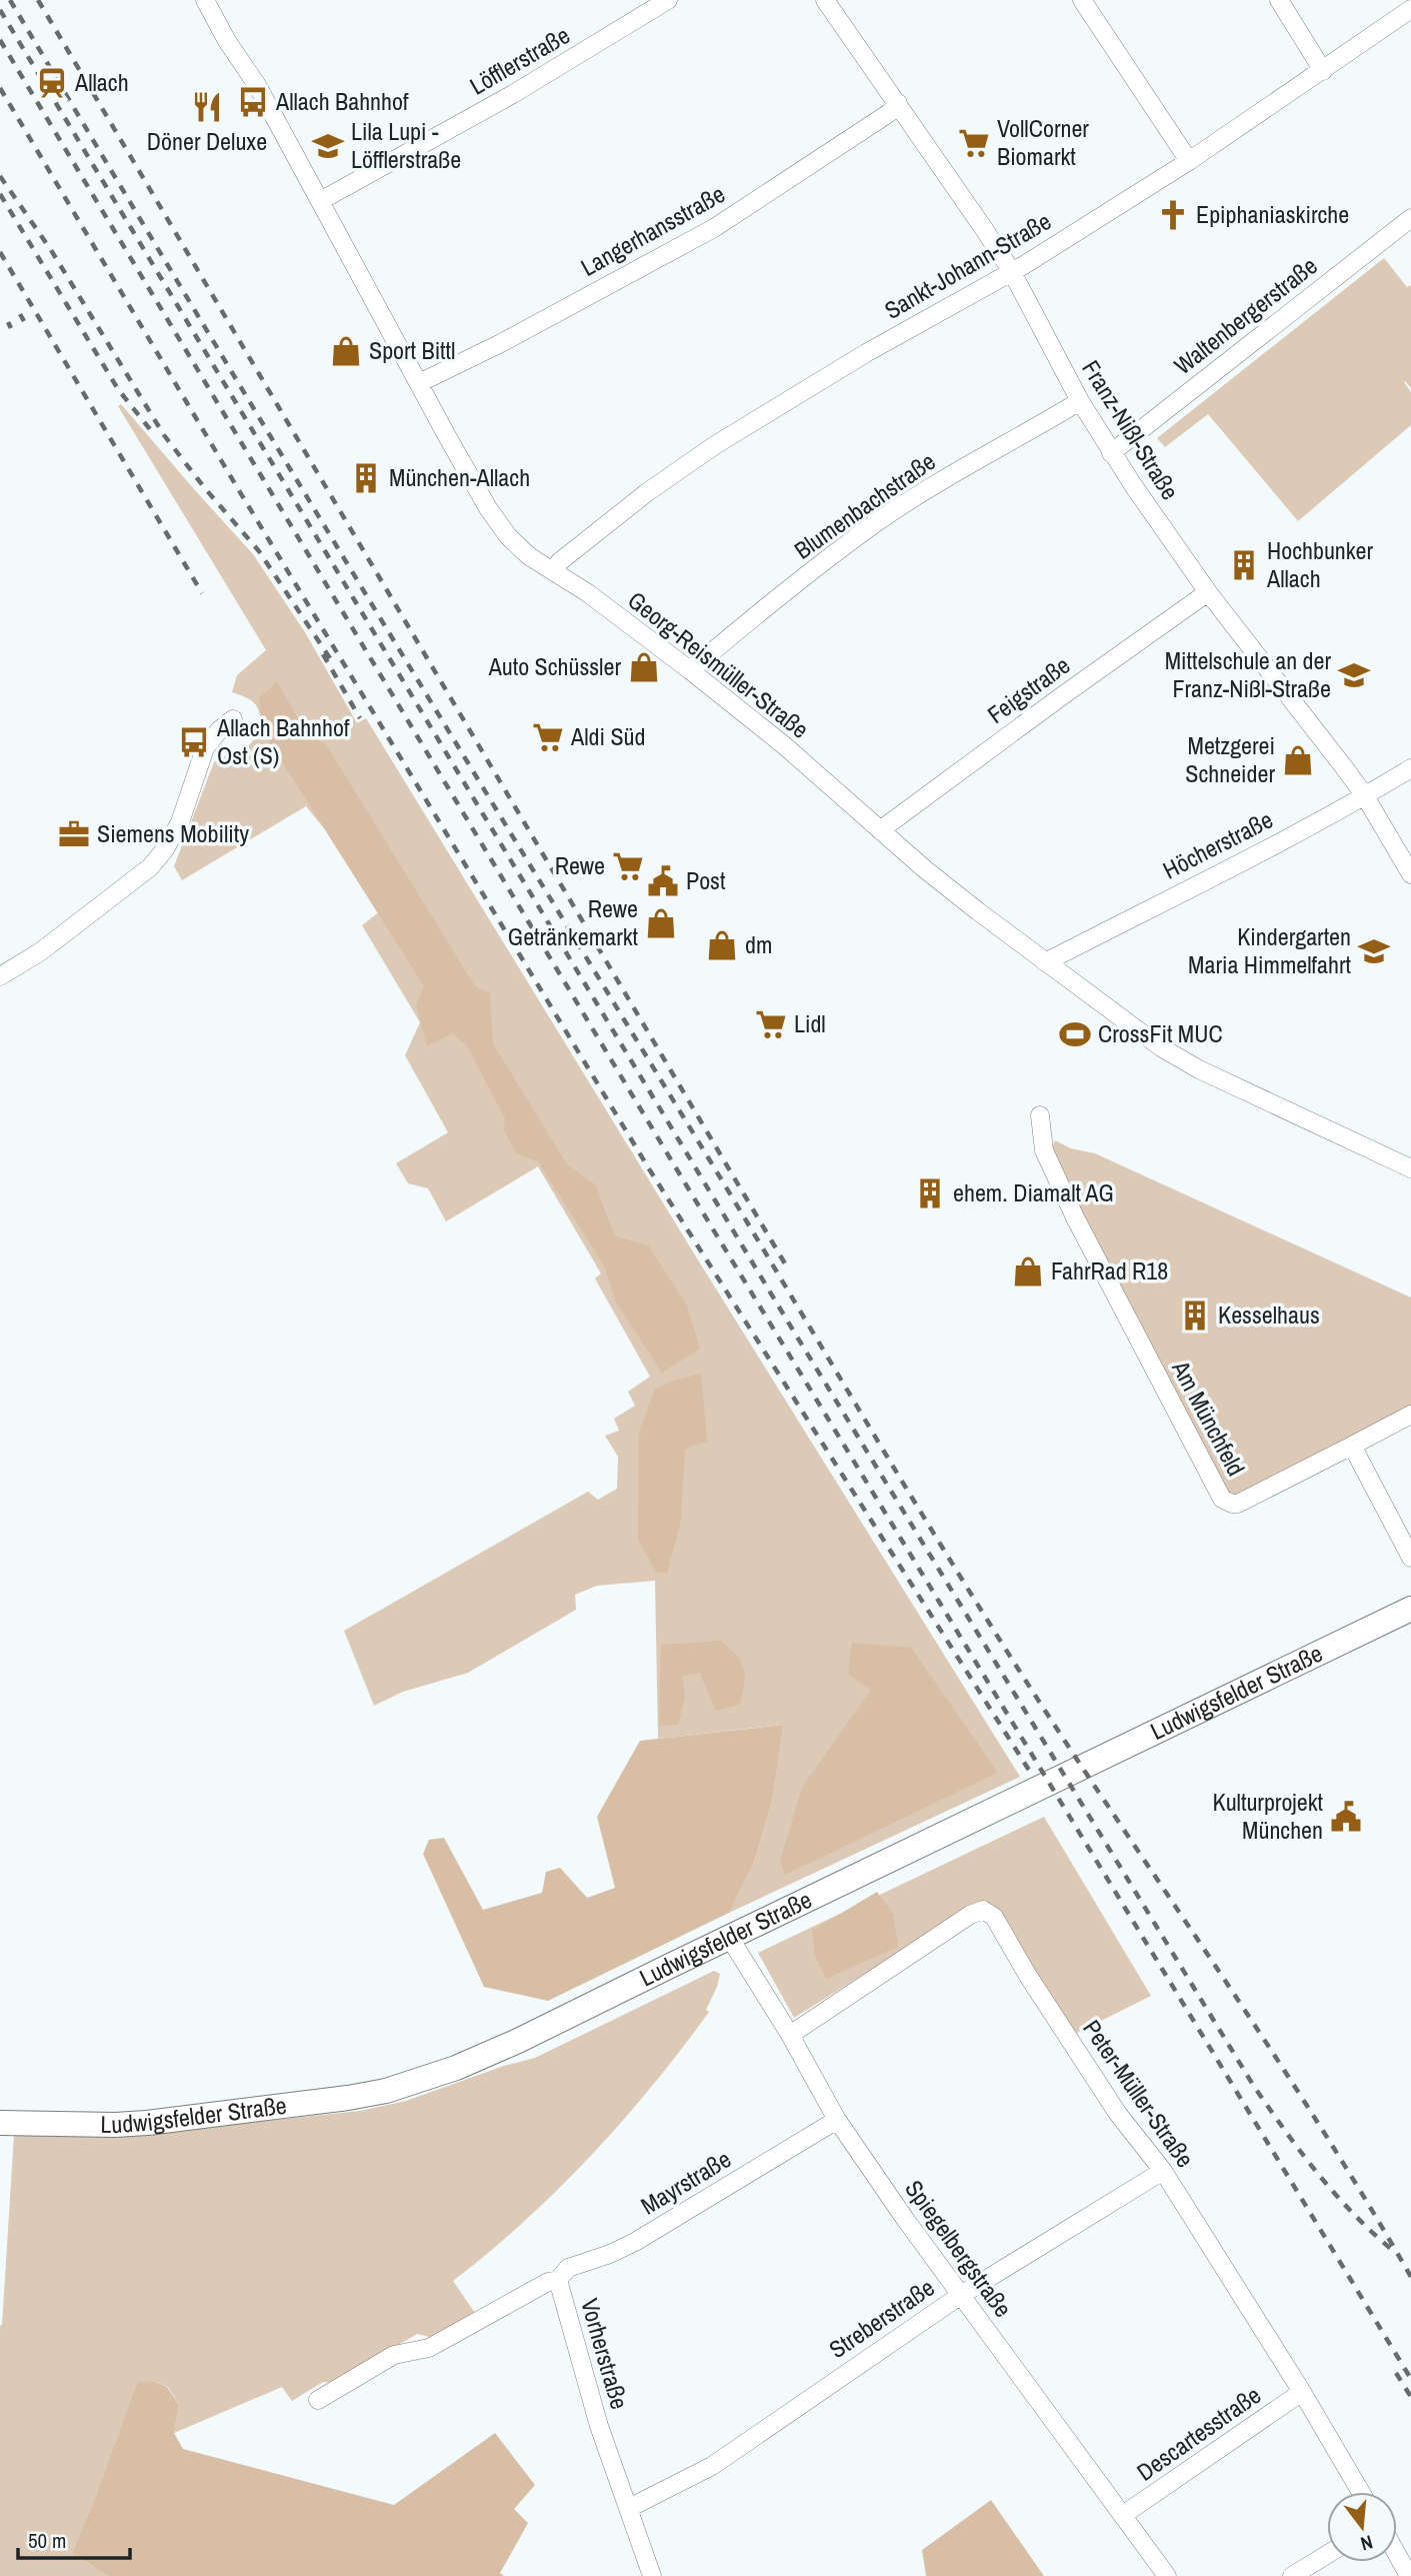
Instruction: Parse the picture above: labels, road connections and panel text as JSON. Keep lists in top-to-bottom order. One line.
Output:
{"streets":{"street":["Löfflerstraße","Langerhansstraße","Sankt-Johann-Straße","Waltenbergerstraße","Franz-Nißl-Straße","Blumenbachstraße","Georg-Reismüller-Straße","Feigstraße","Höcherstraße","Am Münchfeld","Ludwigsfelder Straße","Peter-Müller-Straße","Mayrstraße","Spiegelbergstraße","Streberstraße","Vorherstraße","Descartesstraße"]},"crossings":[["Löfflerstraße","Georg-Reismüller-Straße"],["Langerhansstraße","Franz-Nißl-Straße"],["Langerhansstraße","Georg-Reismüller-Straße"],["Sankt-Johann-Straße","Franz-Nißl-Straße"],["Sankt-Johann-Straße","Georg-Reismüller-Straße"],["Waltenbergerstraße","Franz-Nißl-Straße"],["Franz-Nißl-Straße","Blumenbachstraße"],["Franz-Nißl-Straße","Feigstraße"],["Franz-Nißl-Straße","Höcherstraße"],["Blumenbachstraße","Georg-Reismüller-Straße"],["Georg-Reismüller-Straße","Feigstraße"],["Georg-Reismüller-Straße","Höcherstraße"],["Ludwigsfelder Straße","Spiegelbergstraße"],["Peter-Müller-Straße","Spiegelbergstraße"],["Peter-Müller-Straße","Streberstraße"],["Peter-Müller-Straße","Descartesstraße"],["Mayrstraße","Spiegelbergstraße"],["Mayrstraße","Vorherstraße"],["Spiegelbergstraße","Streberstraße"],["Spiegelbergstraße","Descartesstraße"],["Streberstraße","Vorherstraße"]],"places":{"station":["Allach"],"bus stop":["Allach Bahnhof","Allach Bahnhof Ost (S)"],"restaurant":["Döner Deluxe"],"supermarket":["VollCorner Biomarkt","Aldi Süd","Rewe","Lidl"],"school or university":["Lila Lupi - Löfflerstraße","Mittelschule an der Franz-Nißl-Straße","Kindergarten Maria Himmelfahrt"],"church":["Epiphaniaskirche"],"shop":["Sport Bittl","Auto Schüssler","Metzgerei Schneider","Rewe Getränkemarkt","dm","FahrRad R18"],"building":["München-Allach","Hochbunker Allach","ehem. Diamalt AG","Kesselhaus"],"office":["Siemens Mobility"],"public building":["Post","Kulturprojekt München"],"sports":["CrossFit MUC"]},"scale_bar":"50 m","north":"bottom"}
